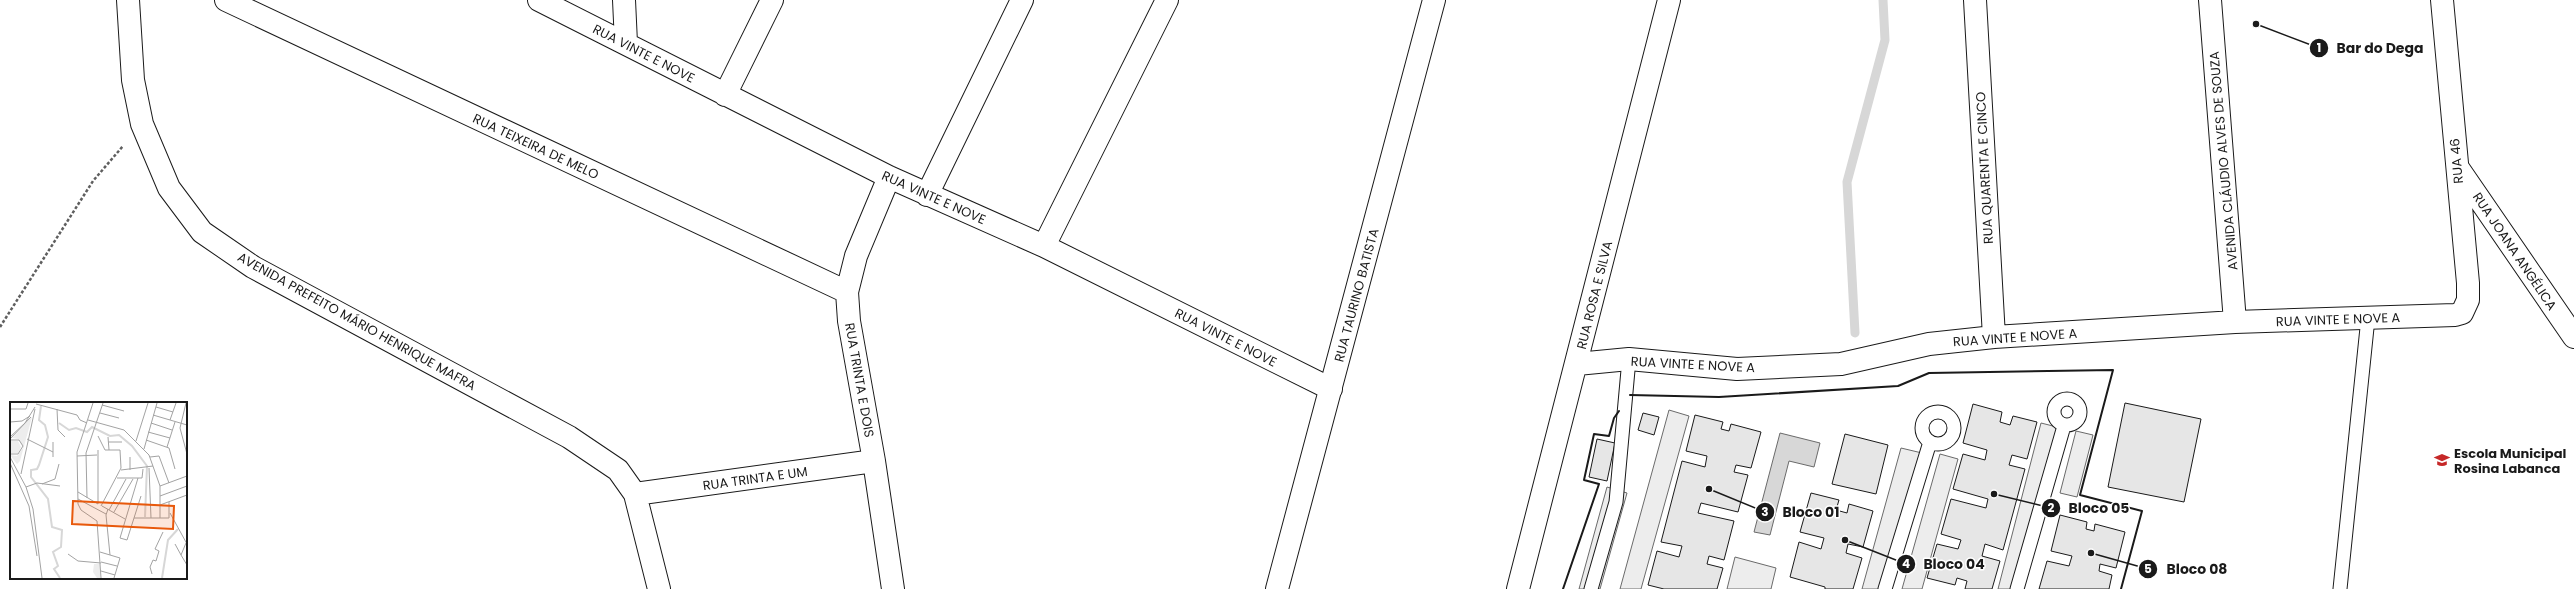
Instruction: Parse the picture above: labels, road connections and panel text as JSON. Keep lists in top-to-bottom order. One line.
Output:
{"streets":{"street":["RUA VINTE E NOVE","RUA TEIXEIRA DE MELO","AVENIDA CLÁUDIO ALVES DE SOUZA","RUA 46","RUA QUARENTA E CINCO","RUA JOANA ANGÉLICA","RUA TAURINO BATISTA","RUA ROSA E SILVA","RUA VINTE E NOVE A","AVENIDA PREFEITO MÁRIO HENRIQUE MAFRA","RUA TRINTA E DOIS","RUA TRINTA E UM"]},"crossings":[["RUA VINTE E NOVE","RUA TAURINO BATISTA"],["RUA VINTE E NOVE","RUA TRINTA E DOIS"],["RUA TEIXEIRA DE MELO","RUA TRINTA E DOIS"],["AVENIDA CLÁUDIO ALVES DE SOUZA","RUA VINTE E NOVE A"],["RUA 46","RUA JOANA ANGÉLICA"],["RUA 46","RUA VINTE E NOVE A"],["RUA QUARENTA E CINCO","RUA VINTE E NOVE A"],["RUA ROSA E SILVA","RUA VINTE E NOVE A"],["AVENIDA PREFEITO MÁRIO HENRIQUE MAFRA","RUA TRINTA E UM"],["RUA TRINTA E DOIS","RUA TRINTA E UM"]],"places":{"other":["Bar do Dega","Bloco 01","Bloco 05","Bloco 04","Bloco 08"],"school or university":["Escola Municipal Rosina Labanca"]}}
